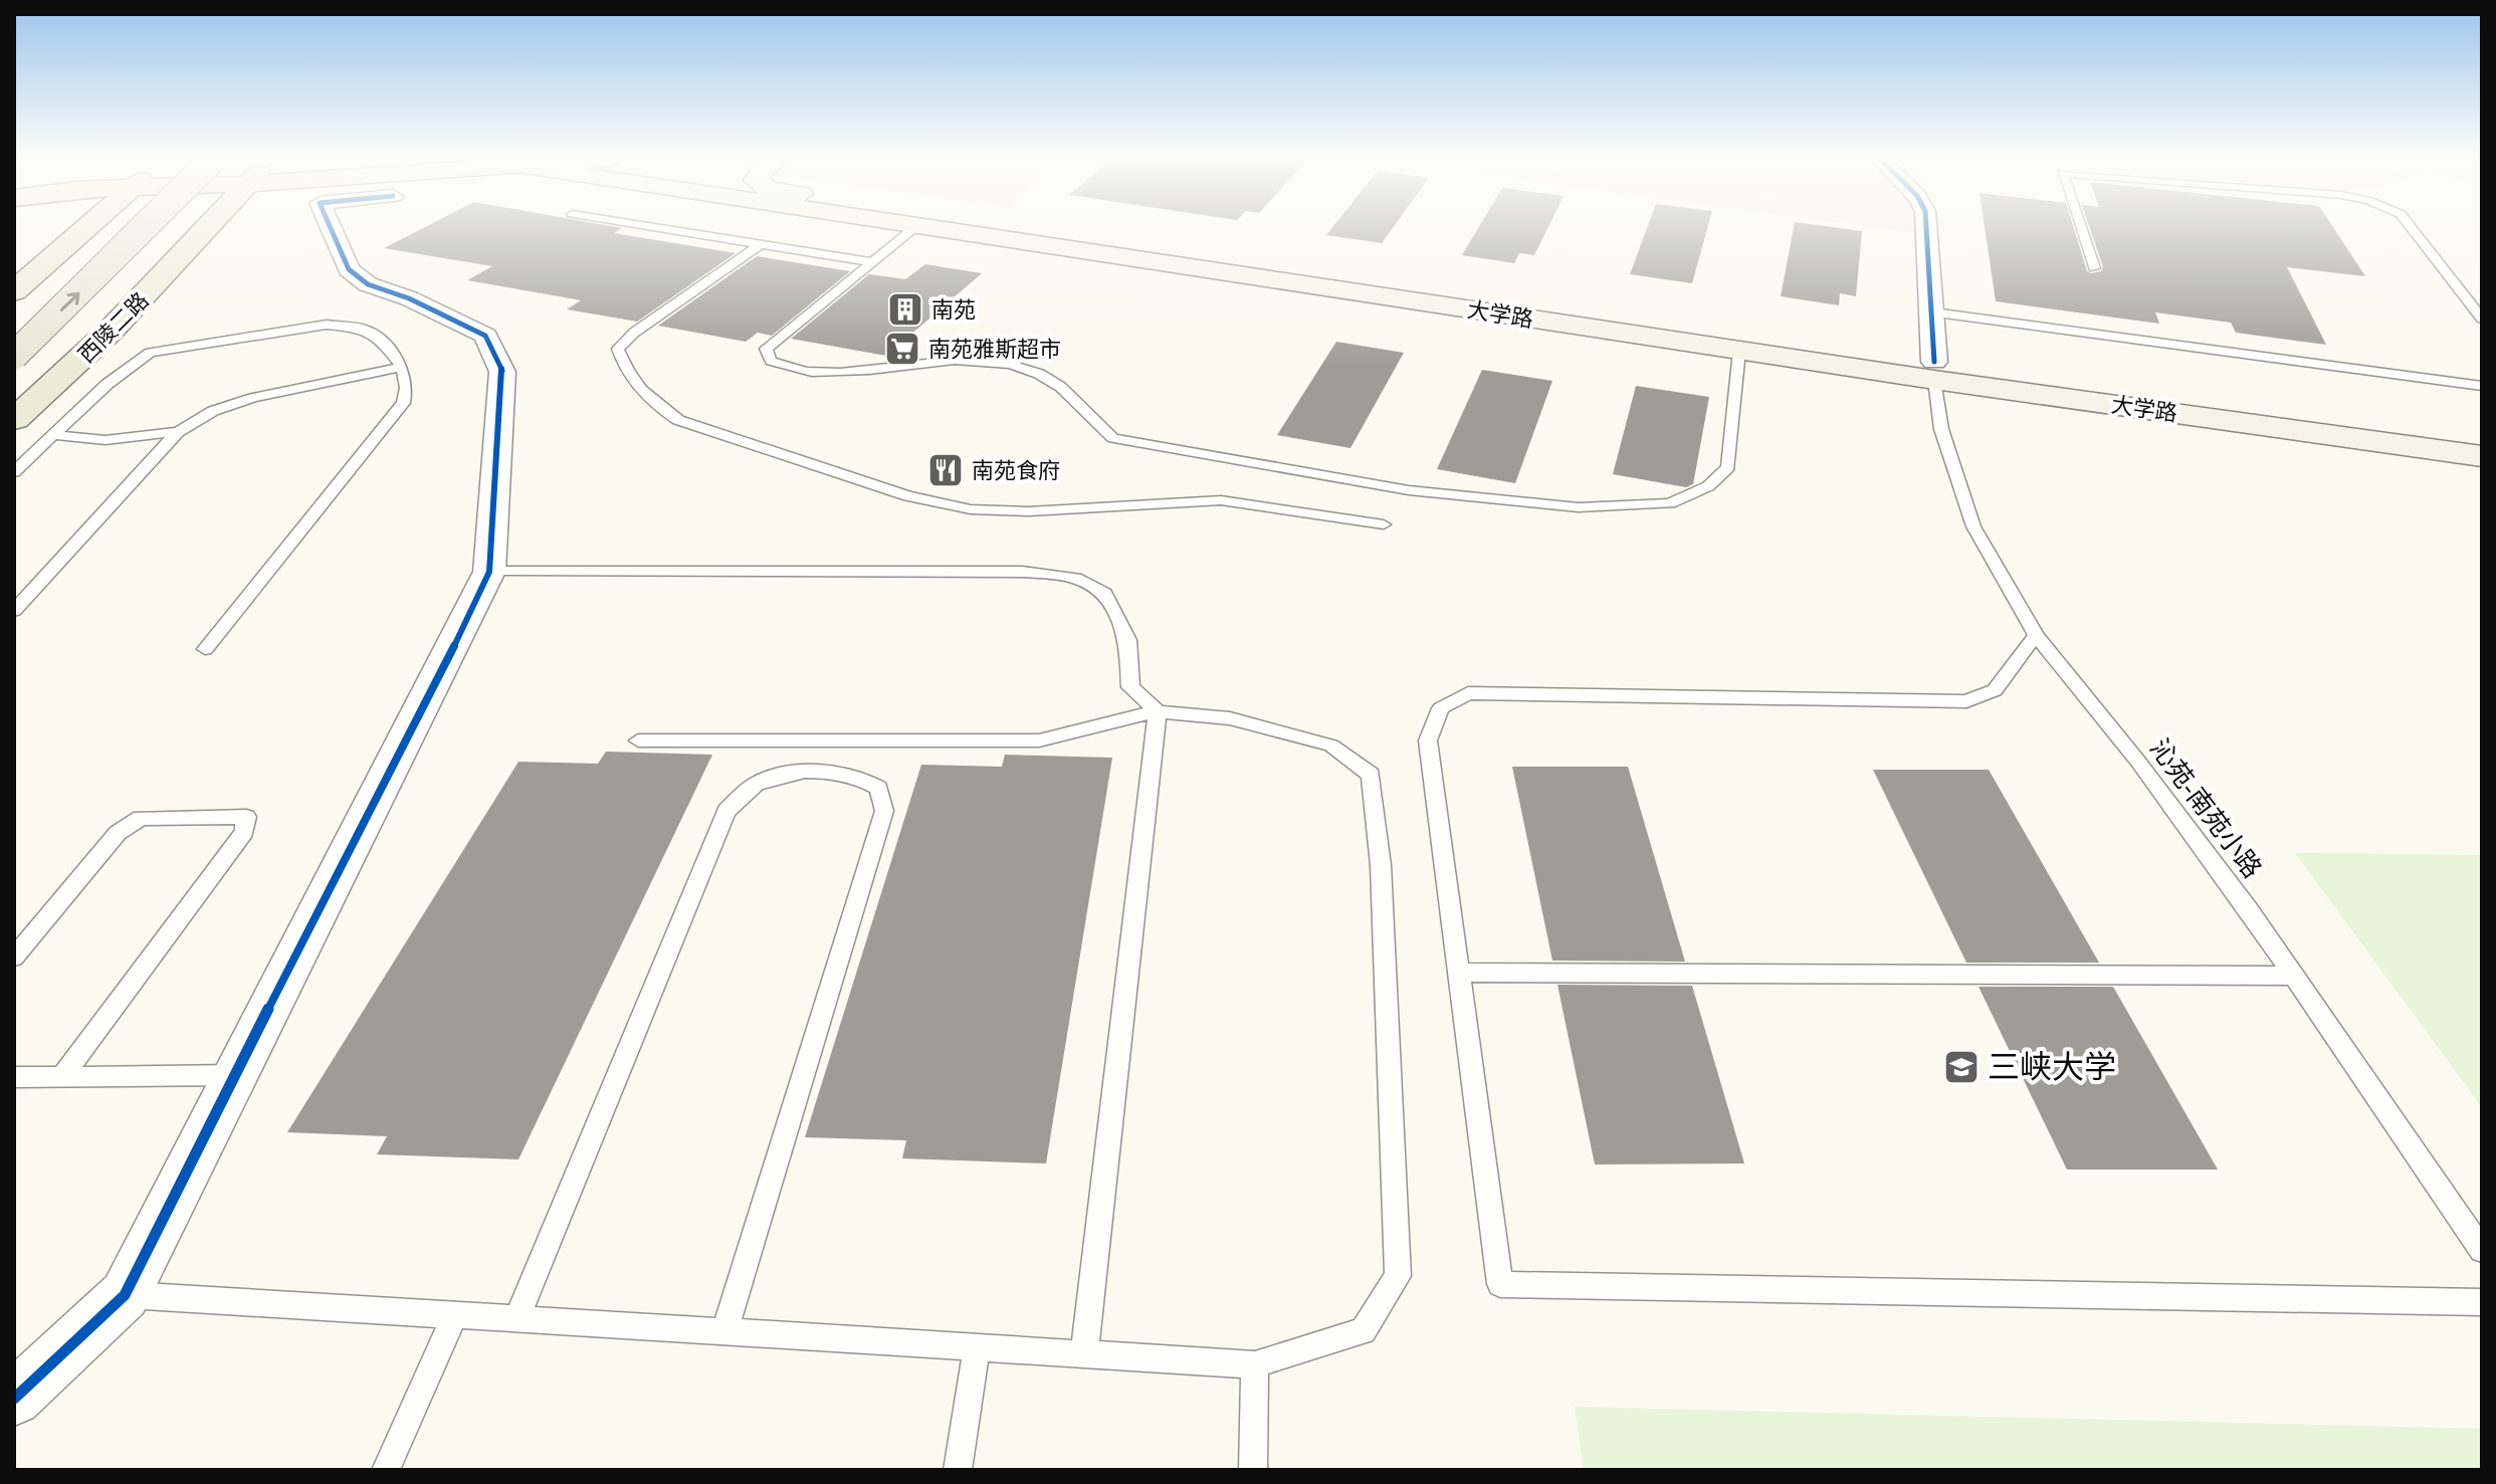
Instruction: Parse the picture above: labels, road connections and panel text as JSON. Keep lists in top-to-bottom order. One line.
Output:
{"streets":{"main road":["大学路","西陵二路"],"lane":["沁苑-南苑小路"]},"crossings":[["大学路","沁苑-南苑小路"]],"places":{"building":["南苑"],"supermarket":["南苑雅斯超市"],"restaurant":["南苑食府"],"school or university":["三峡大学"]}}
